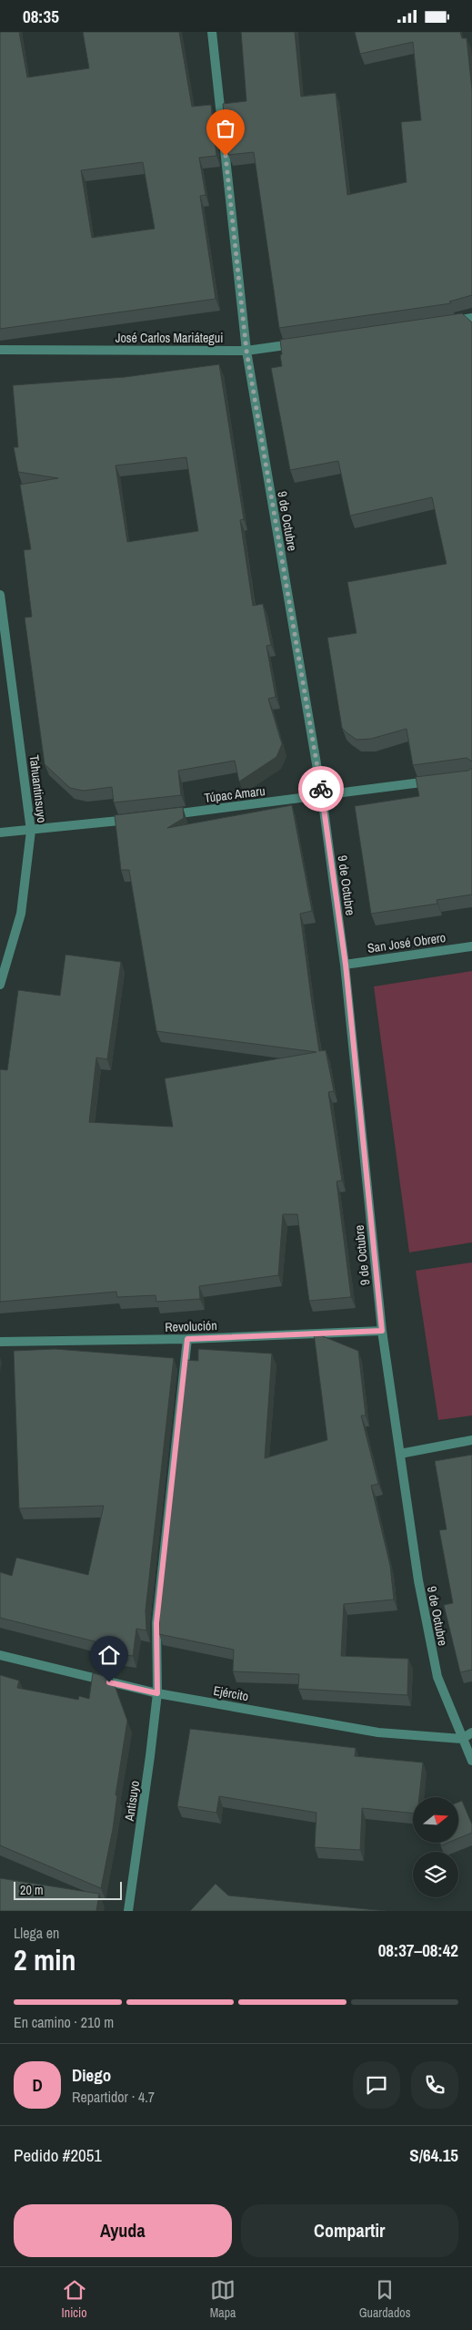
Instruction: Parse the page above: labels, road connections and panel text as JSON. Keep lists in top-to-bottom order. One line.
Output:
{"streets":{"street":["José Carlos Mariátegui","9 de Octubre","Tahuantinsuyo","Túpac Amaru","San José Obrero","Revolución","Ejército","Antisuyo"]},"crossings":[["José Carlos Mariátegui","9 de Octubre"],["9 de Octubre","Túpac Amaru"],["9 de Octubre","San José Obrero"],["9 de Octubre","Revolución"],["9 de Octubre","Ejército"],["Revolución","Antisuyo"],["Ejército","Antisuyo"]],"scale_bar":"20 m","north":"right","page":{"status":"08:35","scale":"20 m","heading":["2 min","Llega en","08:37–08:42"],"panel":["Diego","Repartidor · 4.7","Pedido #2051","S/64.15"],"bar":"En camino · 210 m","round":"D","buttons":["Ayuda","Compartir"],"tabs":["Inicio","Mapa","Guardados"]}}
